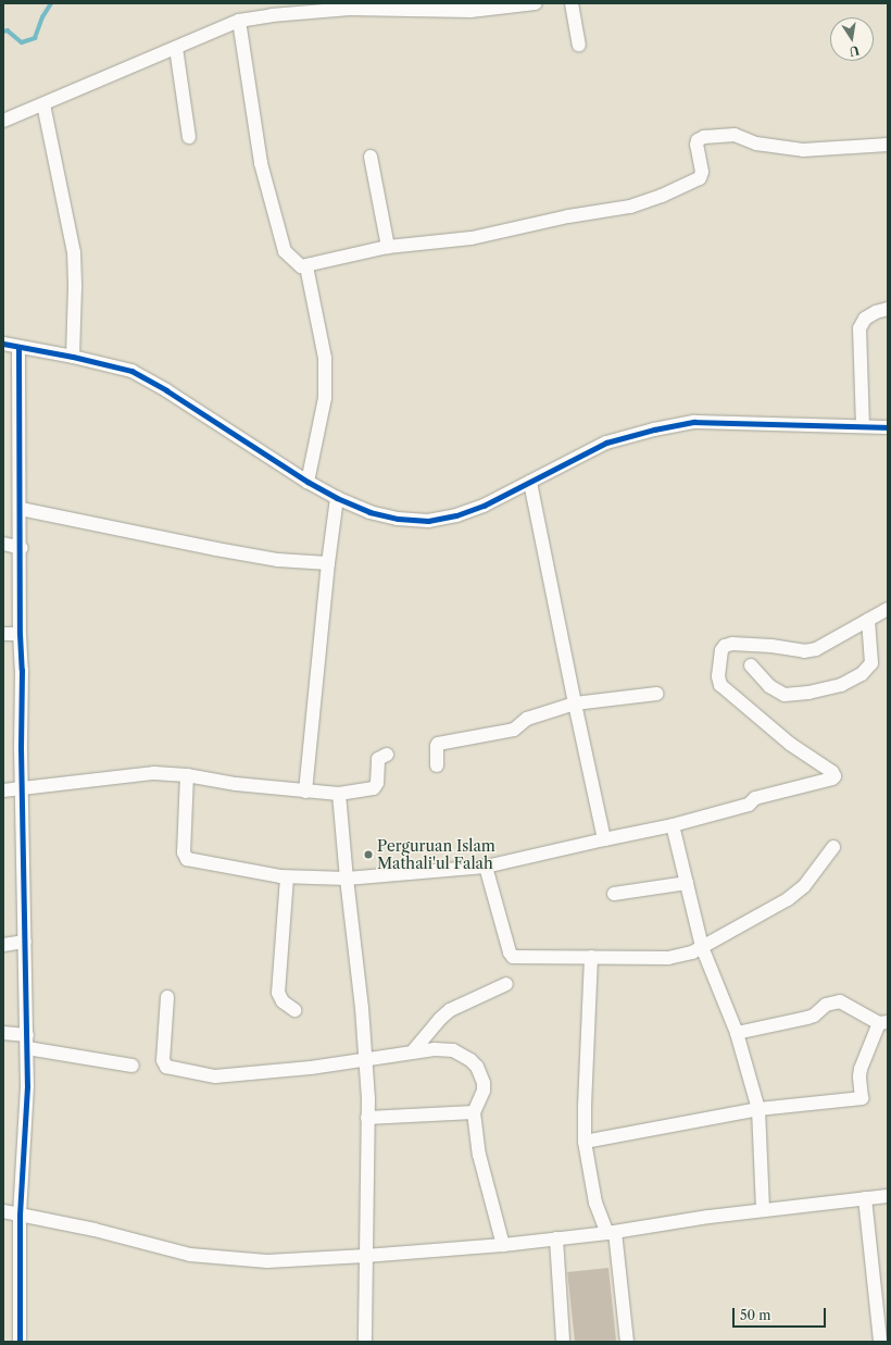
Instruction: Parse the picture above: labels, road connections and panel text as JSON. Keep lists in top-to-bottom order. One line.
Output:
{"places":["Perguruan Islam Mathali'ul Falah"],"scale_bar":"50 m","north":"bottom"}
